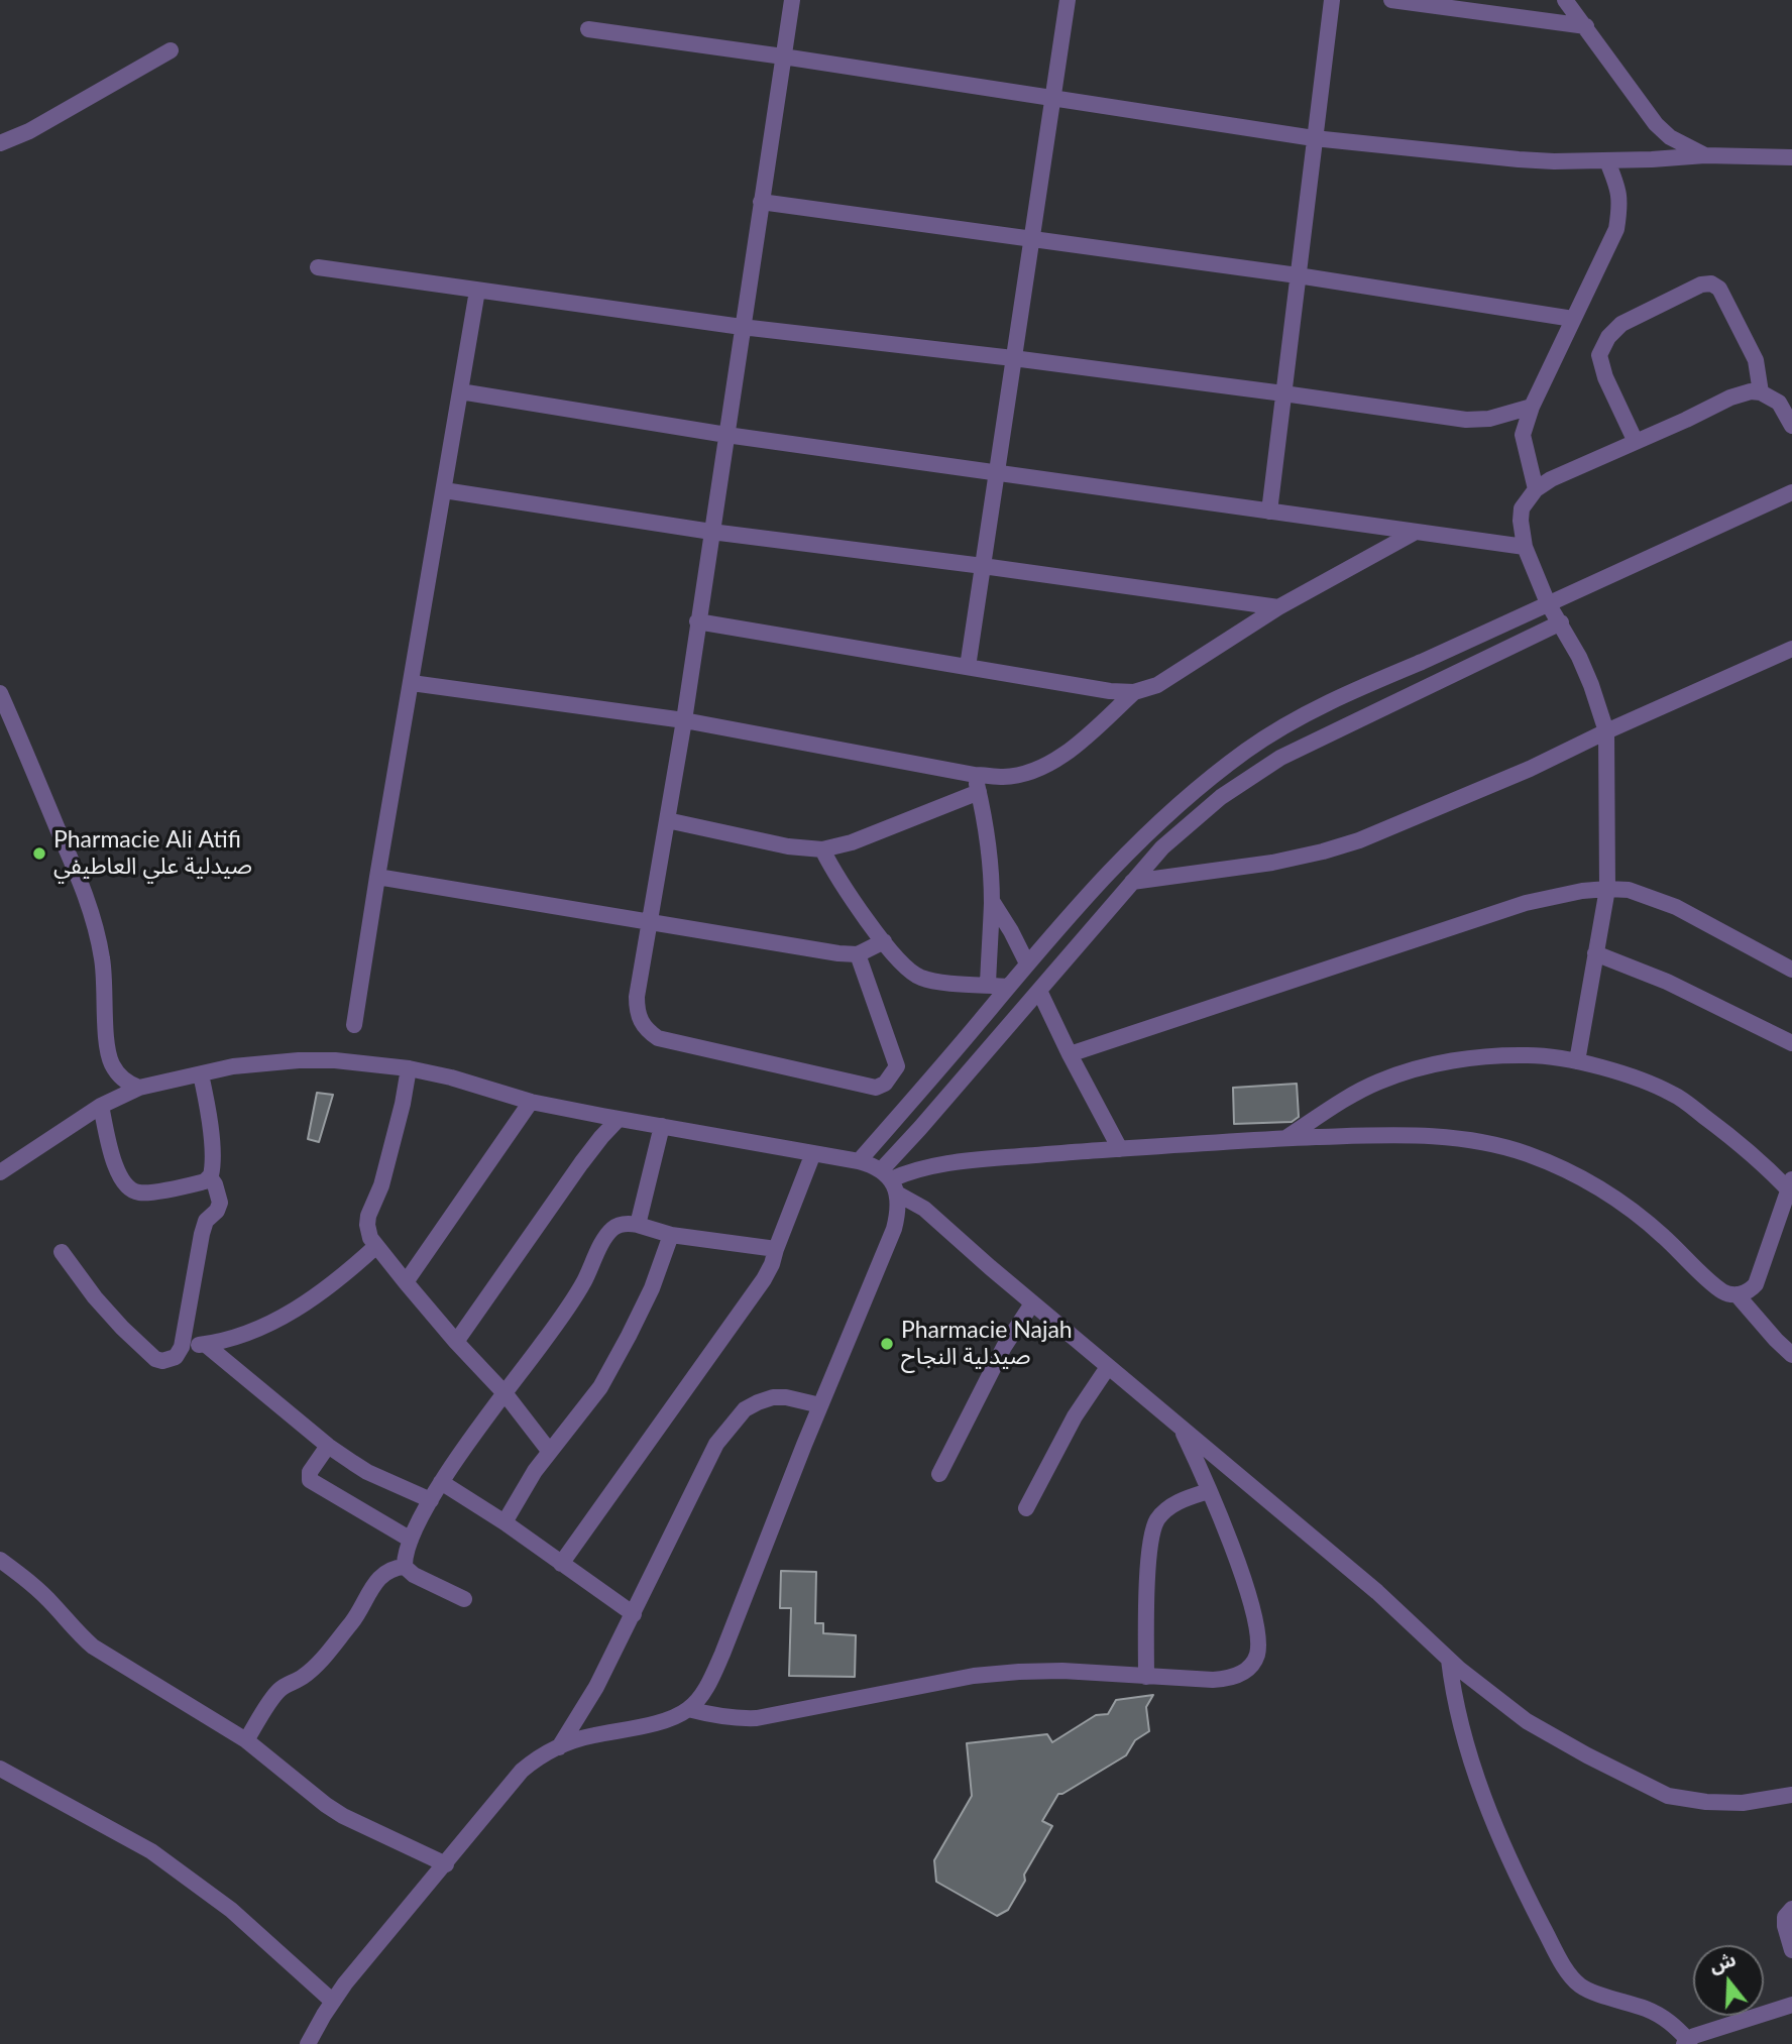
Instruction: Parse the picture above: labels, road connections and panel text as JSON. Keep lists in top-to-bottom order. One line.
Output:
{"places":["Pharmacie Ali Atifi صيدلية علي العاطيفي","Pharmacie Najah صيدلية النجاح"],"north":"top"}
